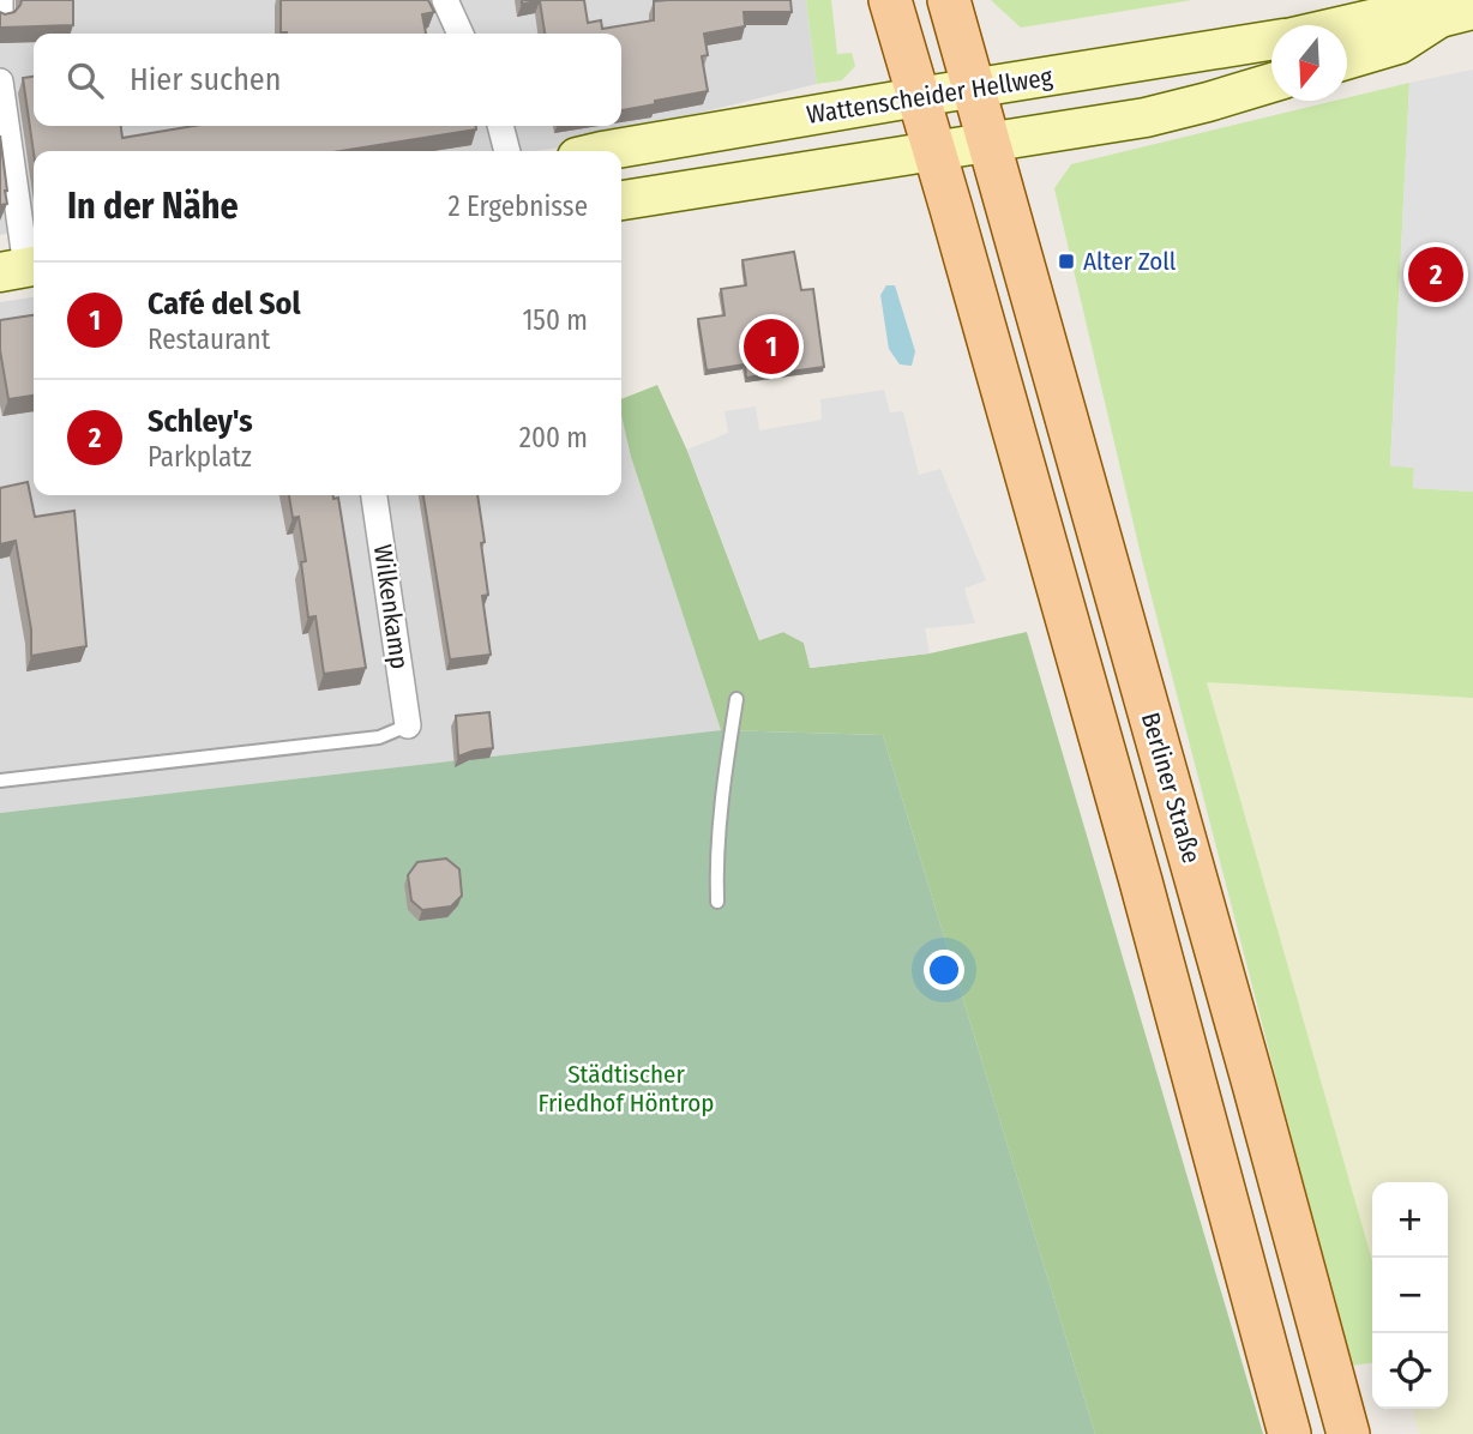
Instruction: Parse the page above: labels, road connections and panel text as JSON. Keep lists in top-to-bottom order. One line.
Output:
{"streets":{"main road":["Wattenscheider Hellweg","Berliner Straße"],"street":["Wilkenkamp"]},"crossings":[["Wattenscheider Hellweg","Berliner Straße"]],"parks":["Städtischer Friedhof Höntrop"],"places":{"transit":["Alter Zoll"]},"north":"bottom","page":{"search":"Hier suchen","heading":["In der Nähe","2 Ergebnisse"],"pins":["2","1"],"list":[{"mark":"1","name":"Café del Sol","note":"Restaurant","value":"150 m"},{"mark":"2","name":"Schley's","note":"Parkplatz","value":"200 m"}],"map_buttons":["+","−"]}}
